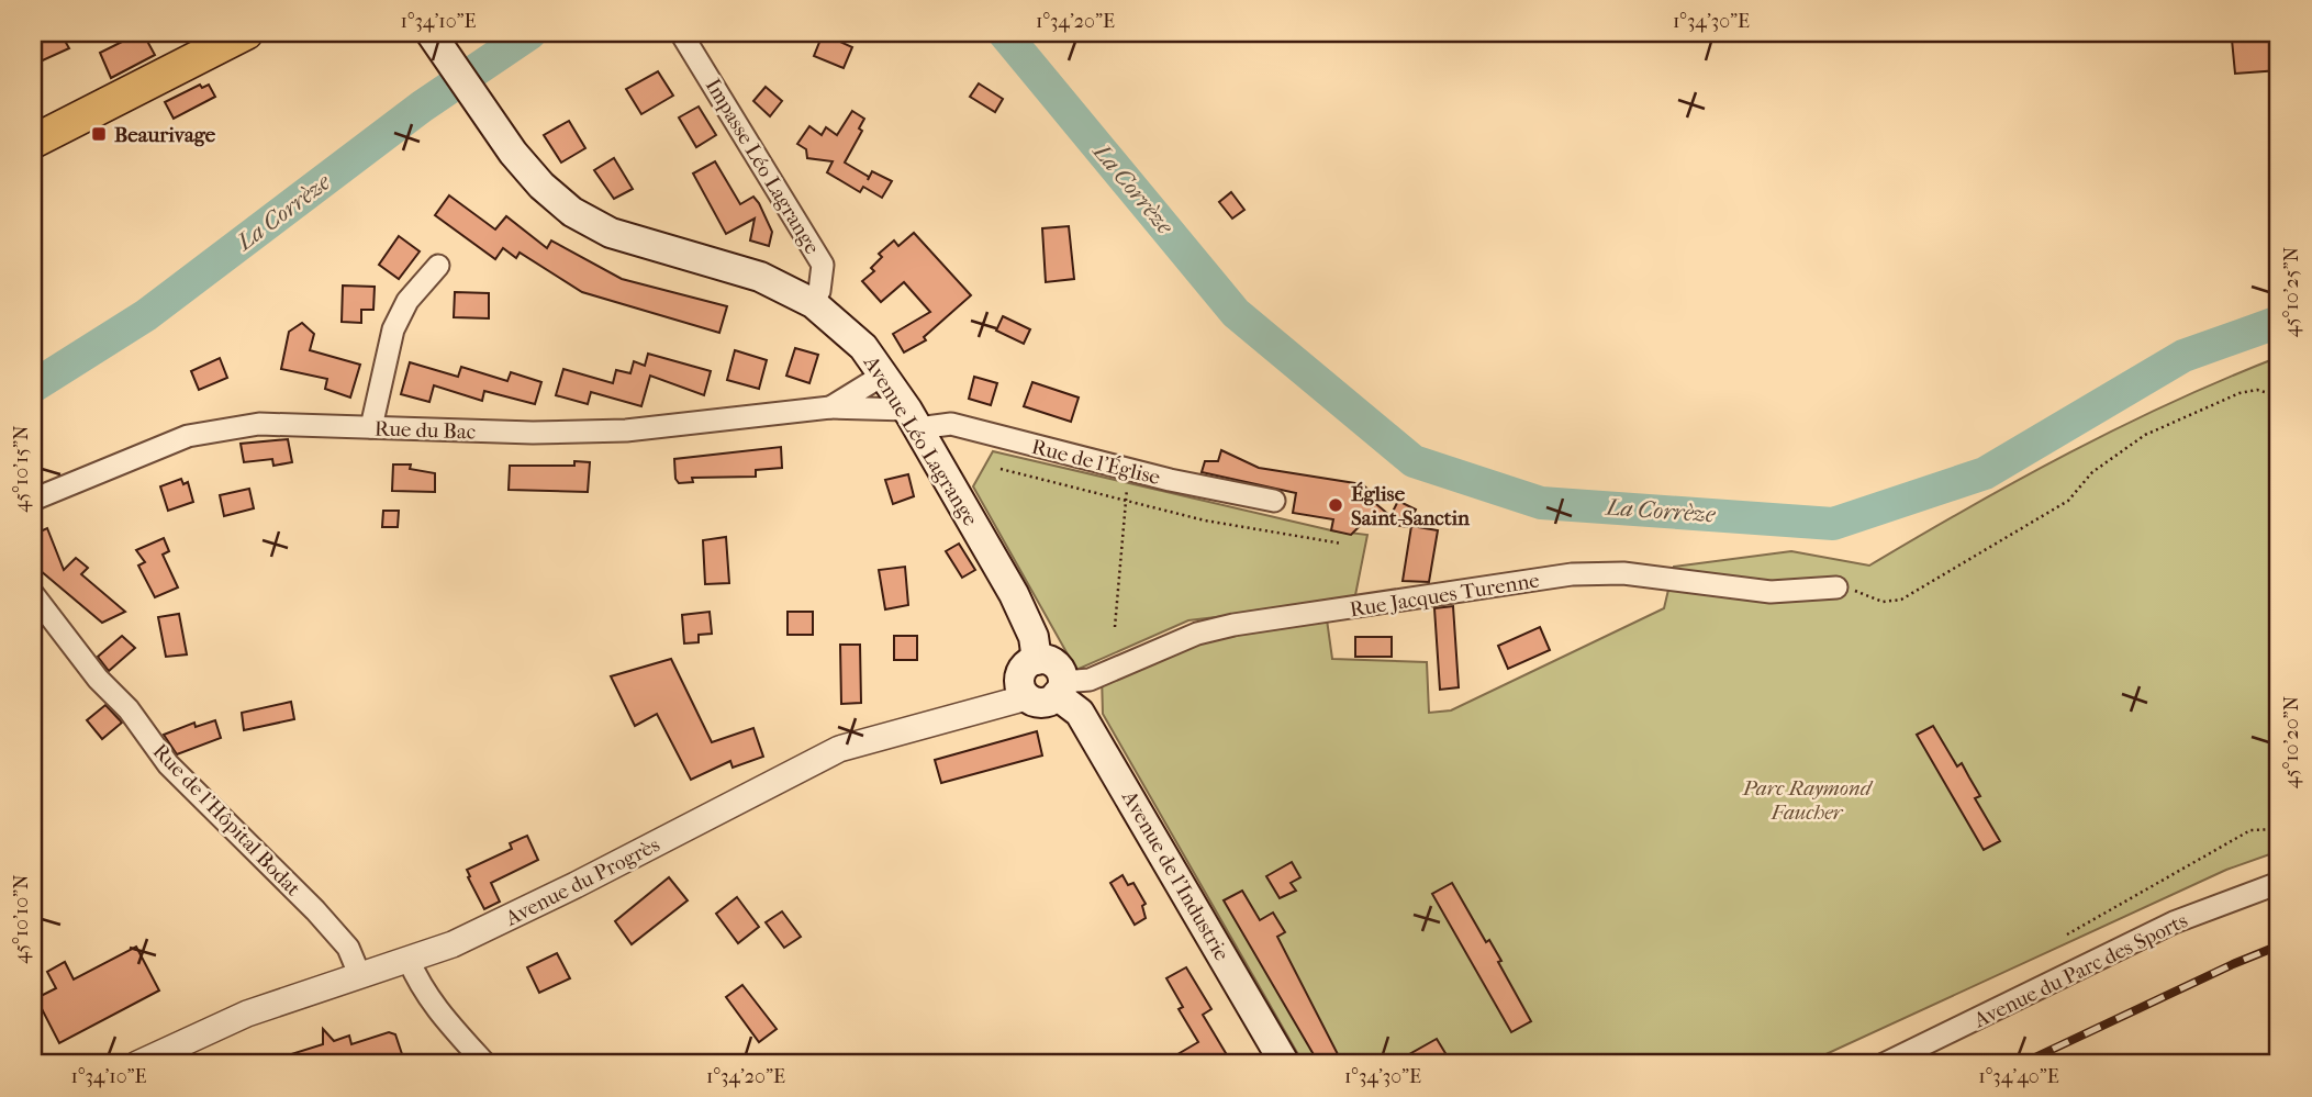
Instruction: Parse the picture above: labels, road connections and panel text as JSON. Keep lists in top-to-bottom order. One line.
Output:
{"streets":{"main road":["Avenue Léo Lagrange","Avenue de l'Industrie"],"street":["Impasse Léo Lagrange","Rue du Bac","Rue de l'Église","Rue Jacques Turenne","Rue de l'Hôpital Bodat","Avenue du Progrès","Avenue du Parc des Sports"]},"crossings":[["Impasse Léo Lagrange","Avenue Léo Lagrange"],["Rue du Bac","Avenue Léo Lagrange"],["Rue du Bac","Rue de l'Église"],["Avenue Léo Lagrange","Rue de l'Église"],["Avenue Léo Lagrange","Rue Jacques Turenne"],["Avenue Léo Lagrange","Avenue de l'Industrie"],["Avenue Léo Lagrange","Avenue du Progrès"],["Rue Jacques Turenne","Avenue de l'Industrie"],["Rue Jacques Turenne","Avenue du Progrès"],["Rue de l'Hôpital Bodat","Avenue du Progrès"],["Avenue de l'Industrie","Avenue du Progrès"]],"water":["La Corrèze"],"parks":["Parc Raymond Faucher"],"places":{"transit":["Beaurivage"],"other":["Église Saint-Sanctin"]},"coordinates":["1°34'10\"E","1°34'20\"E","1°34'30\"E","45°10'25\"N","45°10'15\"N","45°10'20\"N","45°10'10\"N","1°34'40\"E"]}
